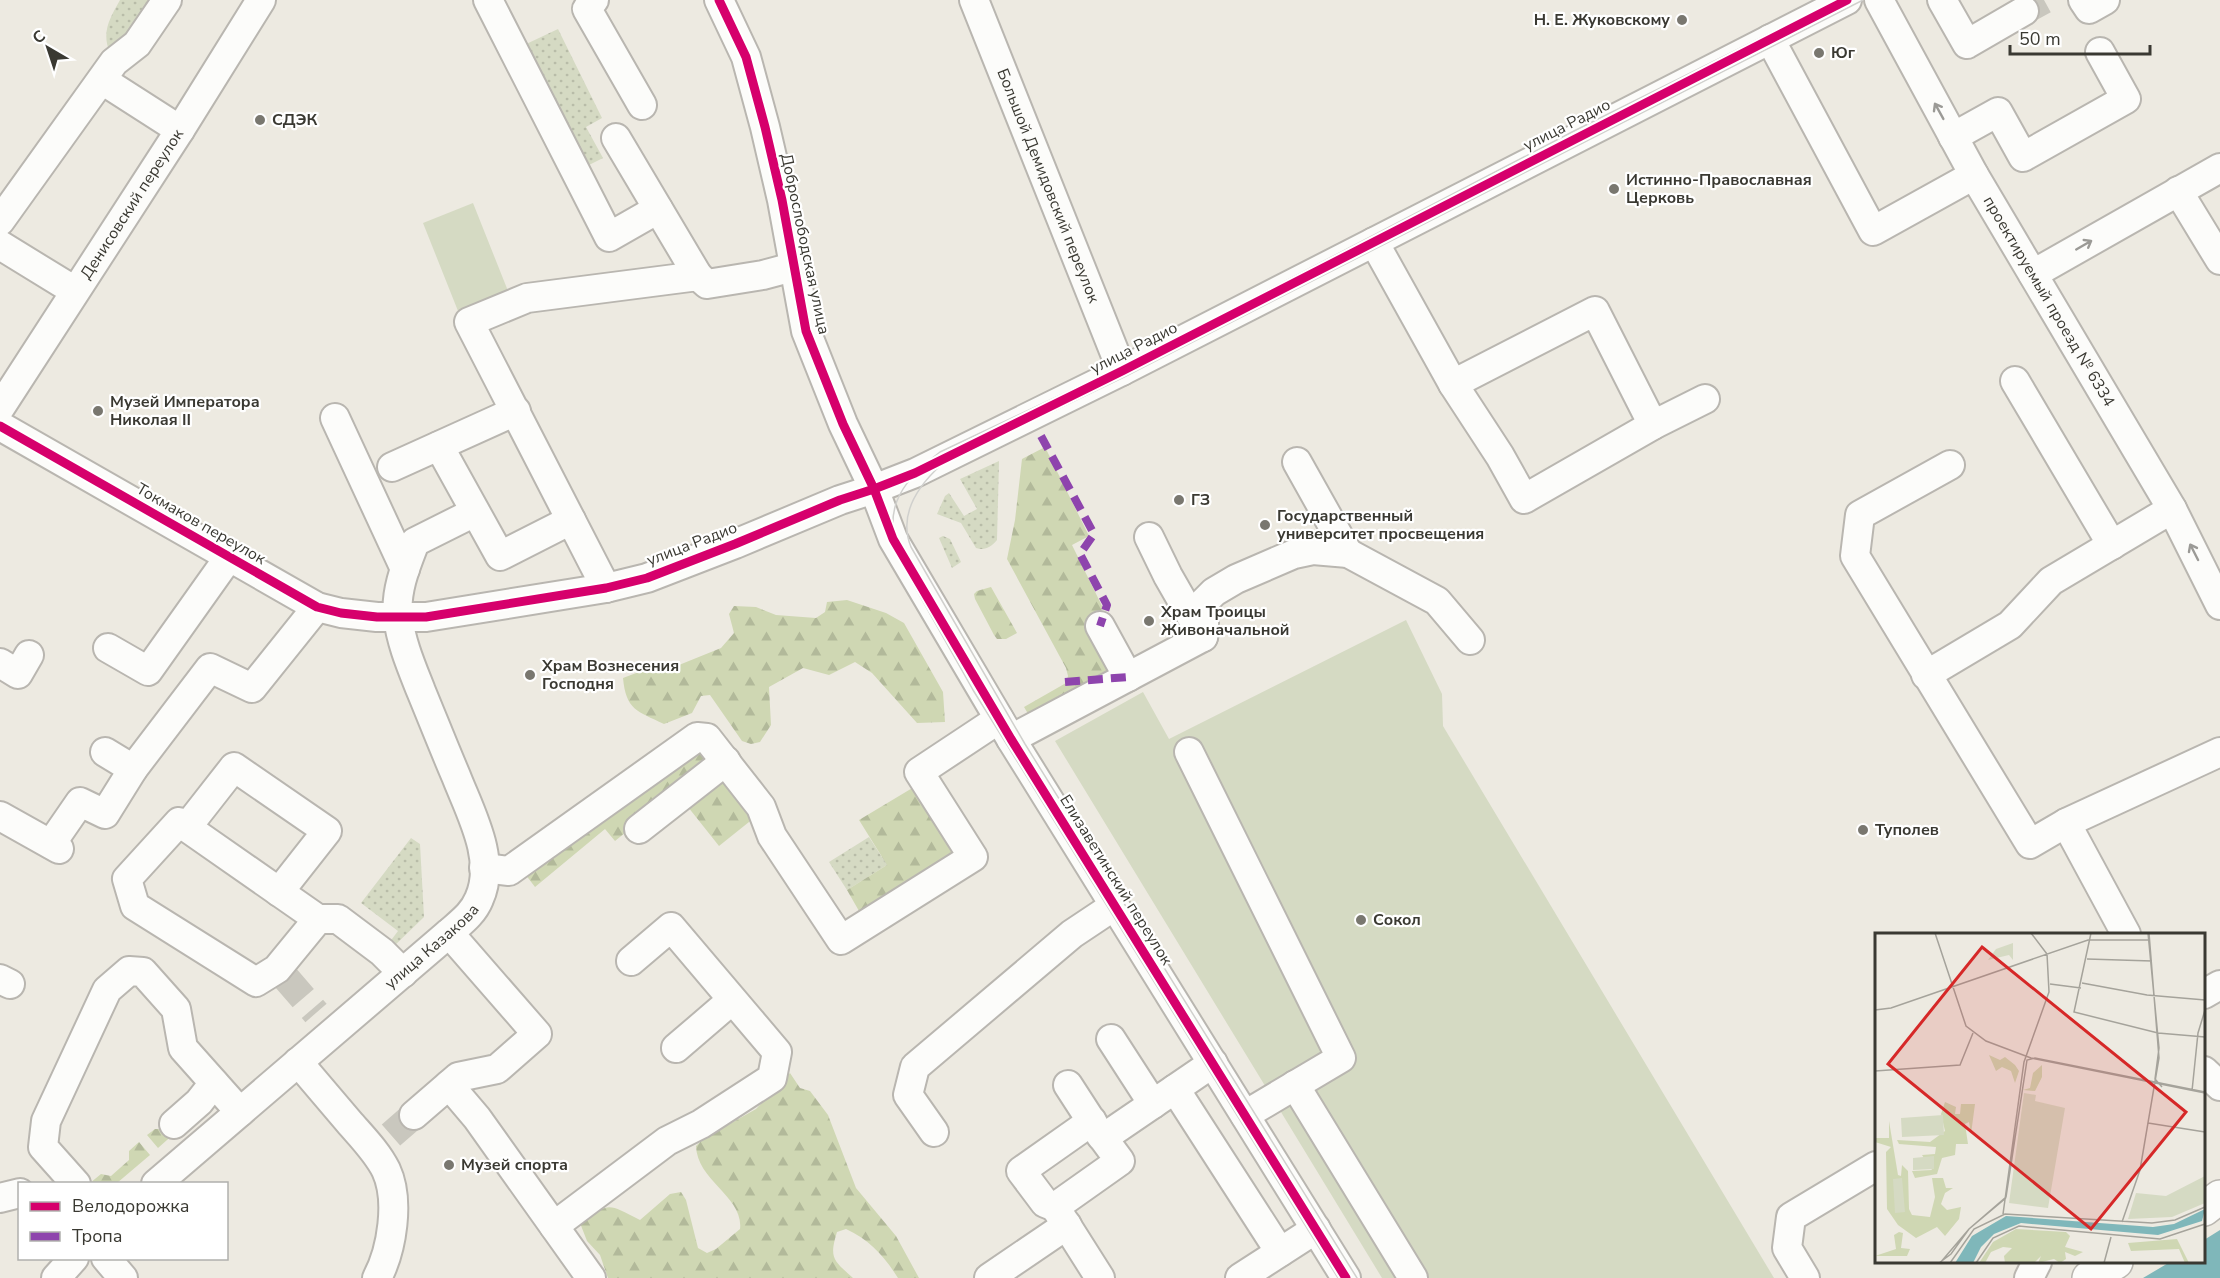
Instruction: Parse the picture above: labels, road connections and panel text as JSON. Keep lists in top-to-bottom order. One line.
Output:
{"streets":{"street":["улица Радио","Большой Демидовский переулок","Денисовский переулок","Доброслободская улица","проектируемый проезд № 6334","Токмаков переулок","Елизаветинский переулок","улица Казакова"]},"crossings":[["улица Радио","Большой Демидовский переулок"],["улица Радио","Доброслободская улица"],["улица Радио","Токмаков переулок"],["улица Радио","Елизаветинский переулок"],["улица Радио","улица Казакова"],["Доброслободская улица","Елизаветинский переулок"],["Токмаков переулок","улица Казакова"]],"one_way":["проектируемый проезд № 6334"],"places":["Н. Е. Жуковскому","Юг","СДЭК","Истинно-Православная Церковь","Музей Императора Николая II","ГЗ","Государственный университет просвещения","Храм Троицы Живоначальной","Храм Вознесения Господня","Туполев","Сокол","Музей спорта"],"legend":["Велодорожка","Тропа"],"scale_bar":"50 m","north":"top left"}
